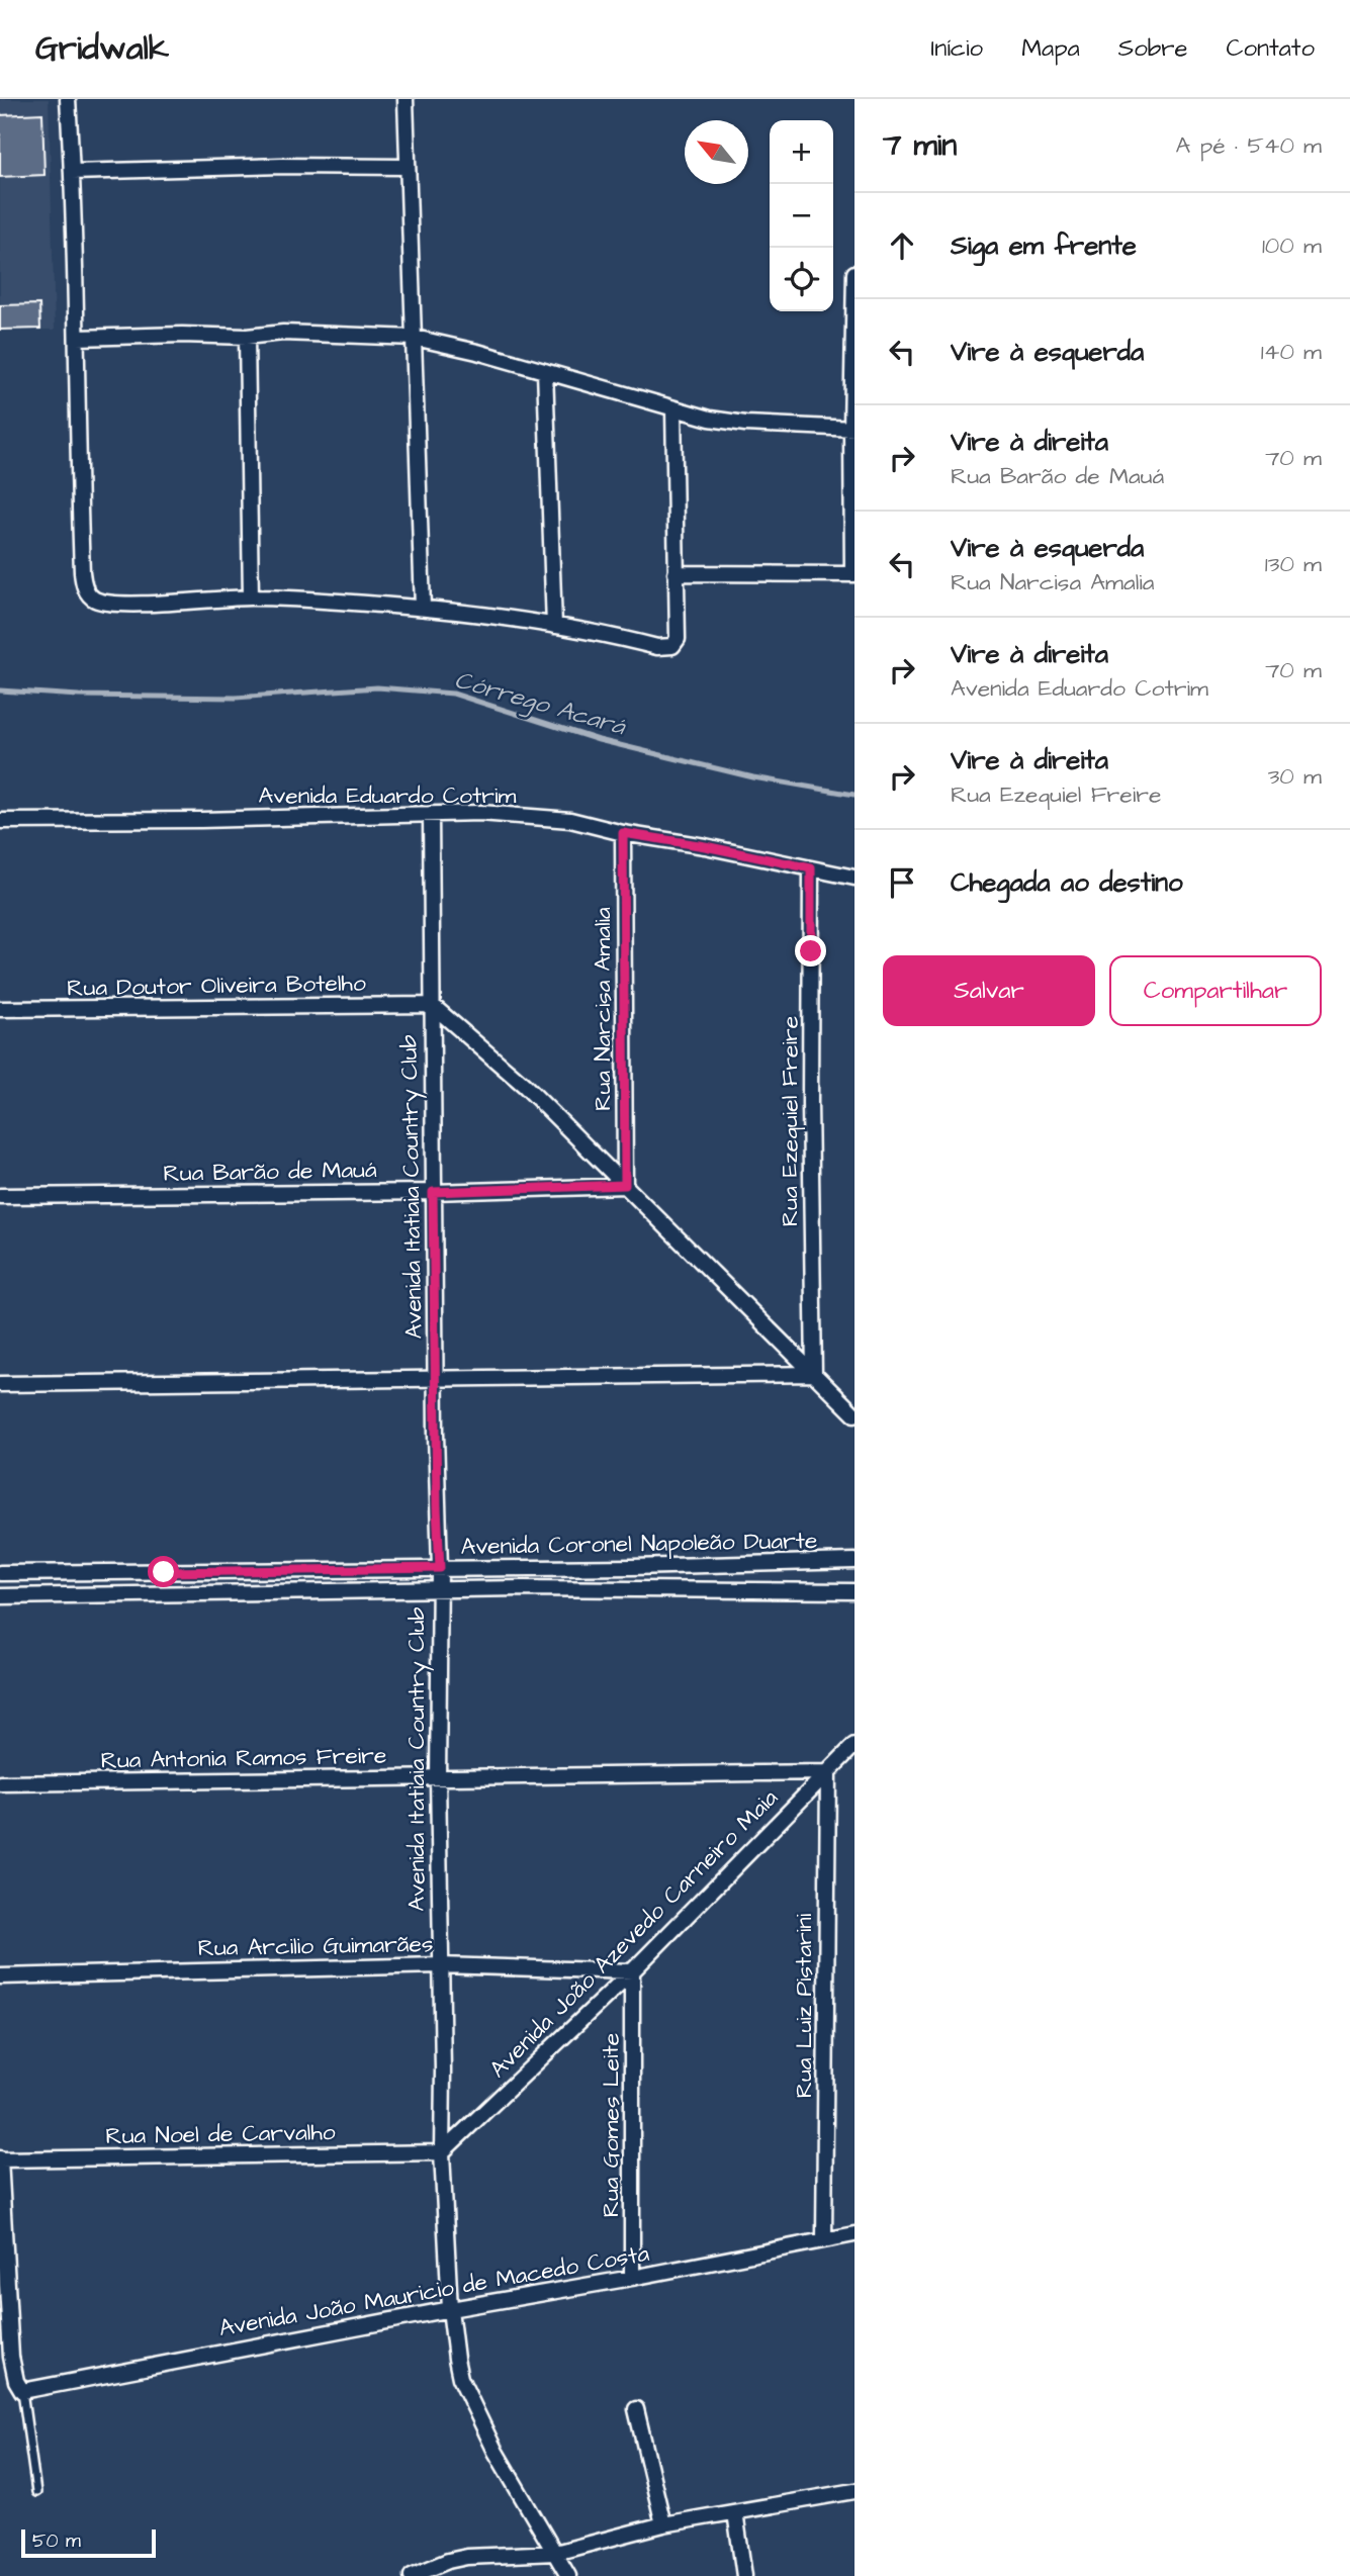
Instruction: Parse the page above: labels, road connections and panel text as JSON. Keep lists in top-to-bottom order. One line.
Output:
{"streets":{"street":["Avenida Eduardo Cotrim","Rua Doutor Oliveira Botelho","Rua Narcisa Amalia","Rua Ezequiel Freire","Rua Barão de Mauá","Avenida Itatiaia Country Club","Avenida Coronel Napoleão Duarte","Rua Antonia Ramos Freire","Avenida João Azevedo Carneiro Maia","Rua Arcilio Guimarães","Rua Luiz Pistarini","Rua Gomes Leite","Rua Noel de Carvalho","Avenida João Mauricio de Macedo Costa"]},"crossings":[["Avenida Eduardo Cotrim","Rua Narcisa Amalia"],["Avenida Eduardo Cotrim","Rua Ezequiel Freire"],["Avenida Eduardo Cotrim","Avenida Itatiaia Country Club"],["Rua Doutor Oliveira Botelho","Avenida Itatiaia Country Club"],["Rua Narcisa Amalia","Rua Barão de Mauá"],["Rua Barão de Mauá","Avenida Itatiaia Country Club"],["Avenida Itatiaia Country Club","Avenida Coronel Napoleão Duarte"],["Avenida Itatiaia Country Club","Rua Antonia Ramos Freire"],["Avenida Itatiaia Country Club","Avenida João Azevedo Carneiro Maia"],["Avenida Itatiaia Country Club","Rua Arcilio Guimarães"],["Avenida Itatiaia Country Club","Rua Noel de Carvalho"],["Avenida Itatiaia Country Club","Avenida João Mauricio de Macedo Costa"],["Rua Antonia Ramos Freire","Avenida João Azevedo Carneiro Maia"],["Rua Antonia Ramos Freire","Rua Luiz Pistarini"],["Avenida João Azevedo Carneiro Maia","Rua Arcilio Guimarães"],["Avenida João Azevedo Carneiro Maia","Rua Luiz Pistarini"],["Avenida João Azevedo Carneiro Maia","Rua Gomes Leite"],["Avenida João Azevedo Carneiro Maia","Rua Noel de Carvalho"],["Rua Arcilio Guimarães","Rua Gomes Leite"],["Rua Luiz Pistarini","Avenida João Mauricio de Macedo Costa"],["Rua Gomes Leite","Avenida João Mauricio de Macedo Costa"]],"water":["Córrego Acará"],"scale_bar":"50 m","north":"top left","page":{"header":"Gridwalk","nav":["Início","Mapa","Sobre","Contato"],"heading":["7 min","A pé · 540 m"],"map_buttons":["+","−"],"list":[["Siga em frente","100 m"],["Vire à esquerda","140 m"],["Vire à direita","Rua Barão de Mauá","70 m"],["Vire à esquerda","Rua Narcisa Amalia","130 m"],["Vire à direita","Avenida Eduardo Cotrim","70 m"],["Vire à direita","Rua Ezequiel Freire","30 m"],"Chegada ao destino"],"buttons":["Salvar","Compartilhar"],"scale":"50 m"}}
